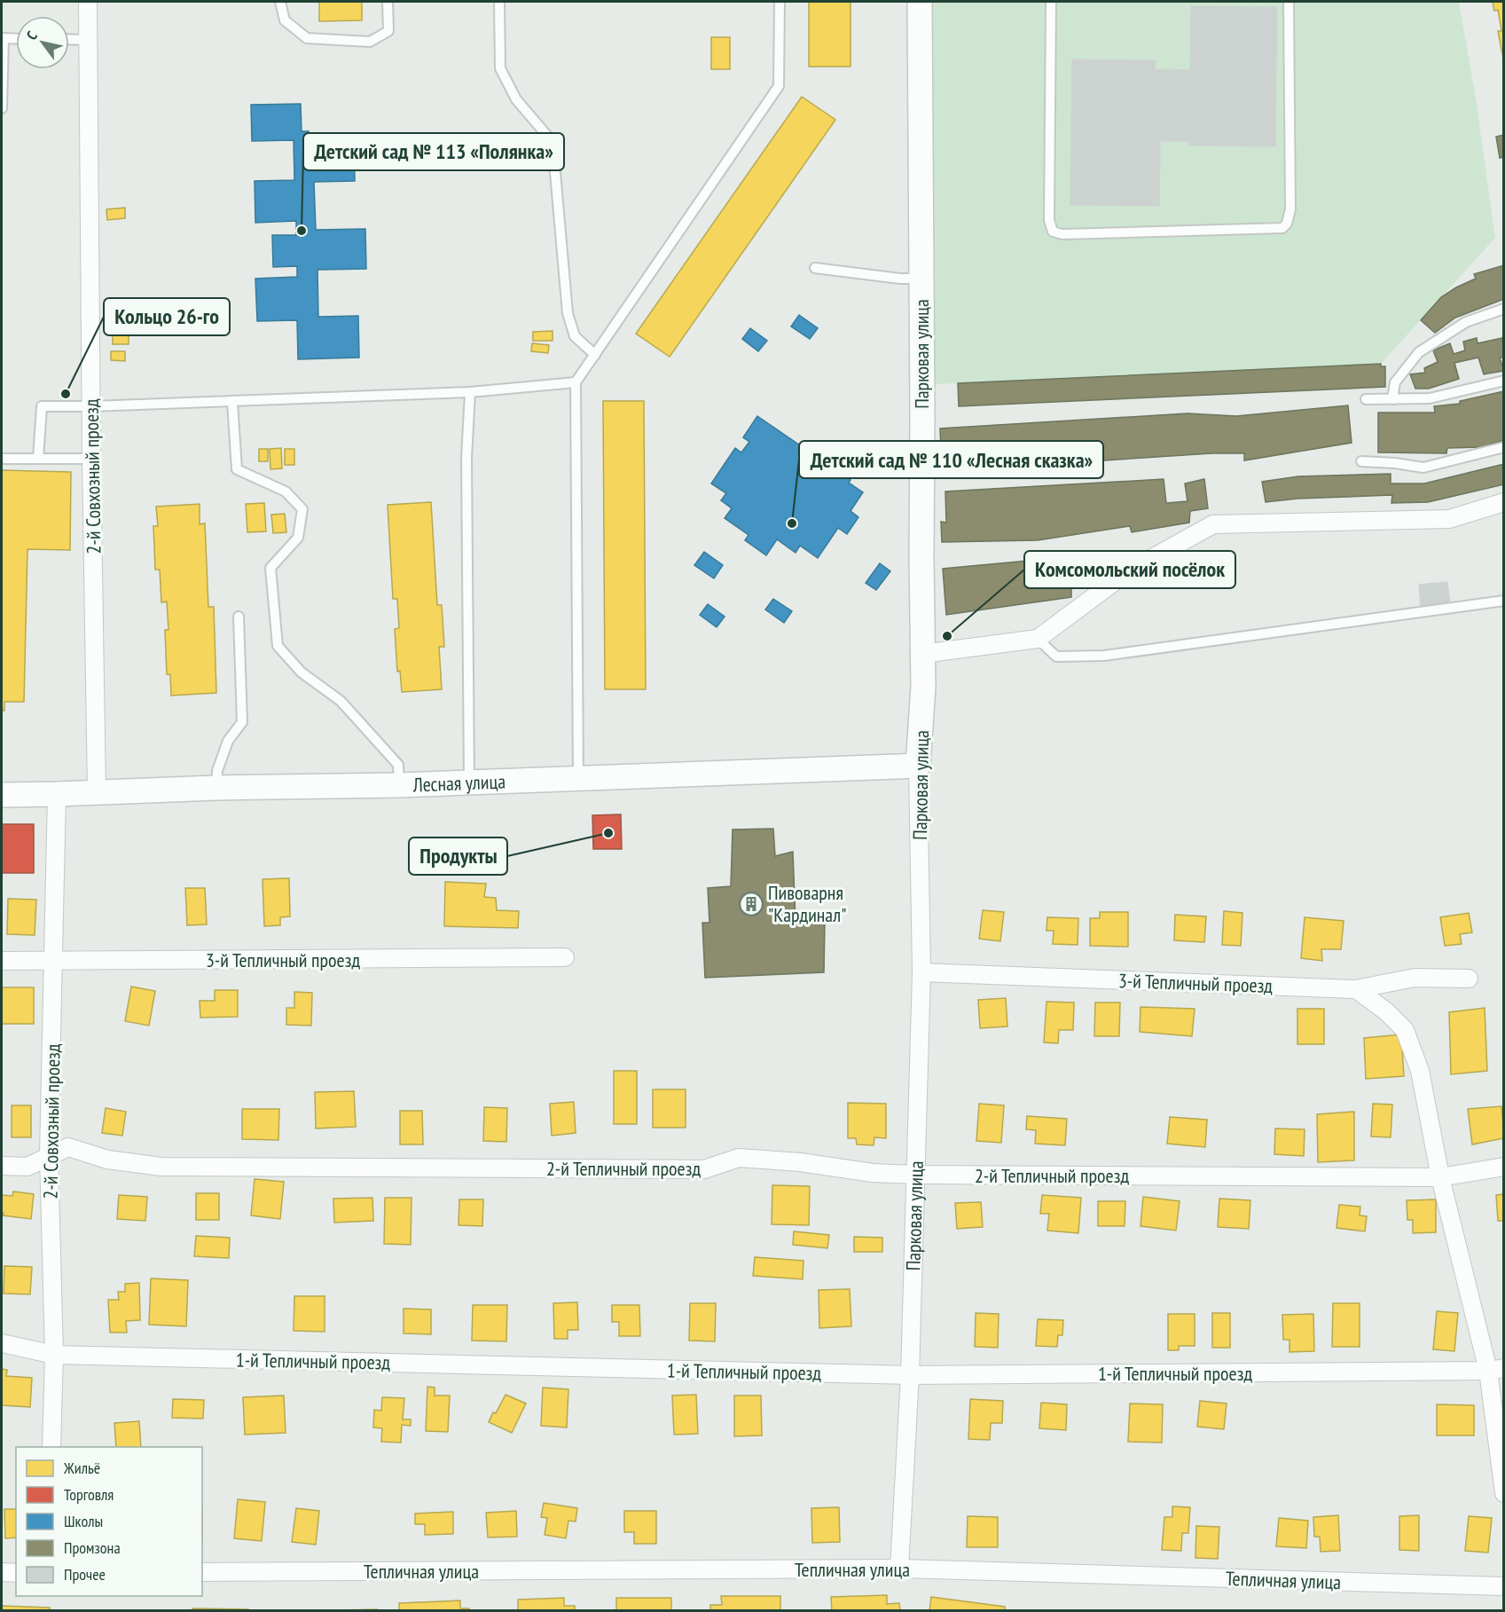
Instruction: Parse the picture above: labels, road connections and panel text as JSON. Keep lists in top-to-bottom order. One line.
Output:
{"streets":{"street":["Парковая улица","2-й Совхозный проезд","Лесная улица","3-й Тепличный проезд","2-й Тепличный проезд","1-й Тепличный проезд","Тепличная улица"]},"crossings":[["Парковая улица","Лесная улица"],["Парковая улица","3-й Тепличный проезд"],["Парковая улица","2-й Тепличный проезд"],["Парковая улица","1-й Тепличный проезд"],["Парковая улица","Тепличная улица"],["2-й Совхозный проезд","Лесная улица"],["2-й Совхозный проезд","3-й Тепличный проезд"],["2-й Совхозный проезд","2-й Тепличный проезд"],["2-й Совхозный проезд","1-й Тепличный проезд"]],"places":{"other":["Детский сад № 113 «Полянка»","Кольцо 26-го","Детский сад № 110 «Лесная сказка»","Комсомольский посёлок","Продукты"],"building":["Пивоварня \"Кардинал\""]},"legend":["Жильё","Торговля","Школы","Промзона","Прочее"],"north":"top left"}
